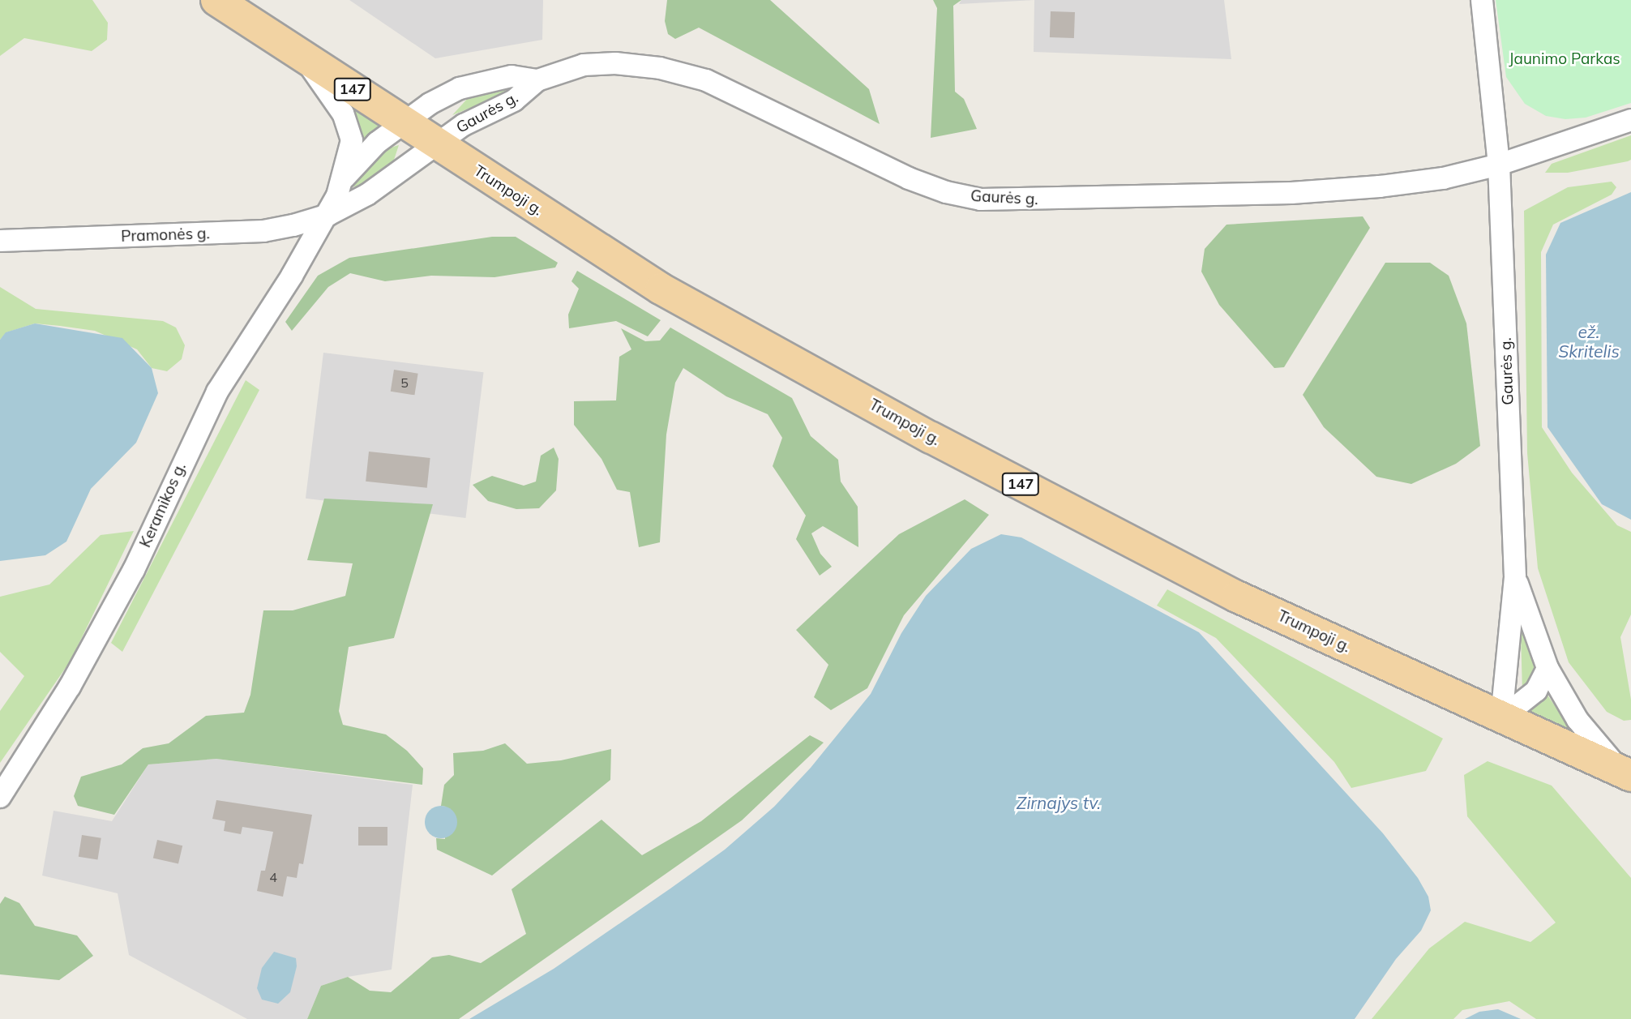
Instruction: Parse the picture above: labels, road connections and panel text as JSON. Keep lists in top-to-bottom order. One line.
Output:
{"streets":{"main road":["147","Trumpoji g."],"street":["Gaurės g.","Pramonės g.","Keramikos g."]},"crossings":[["Gaurės g.","Trumpoji g."],["Gaurės g.","Pramonės g."],["Trumpoji g.","Pramonės g."],["Pramonės g.","Keramikos g."]],"water":["ež. Skritelis","Zirnajys tv."],"parks":["Jaunimo Parkas"],"house_numbers":["5","4"]}
